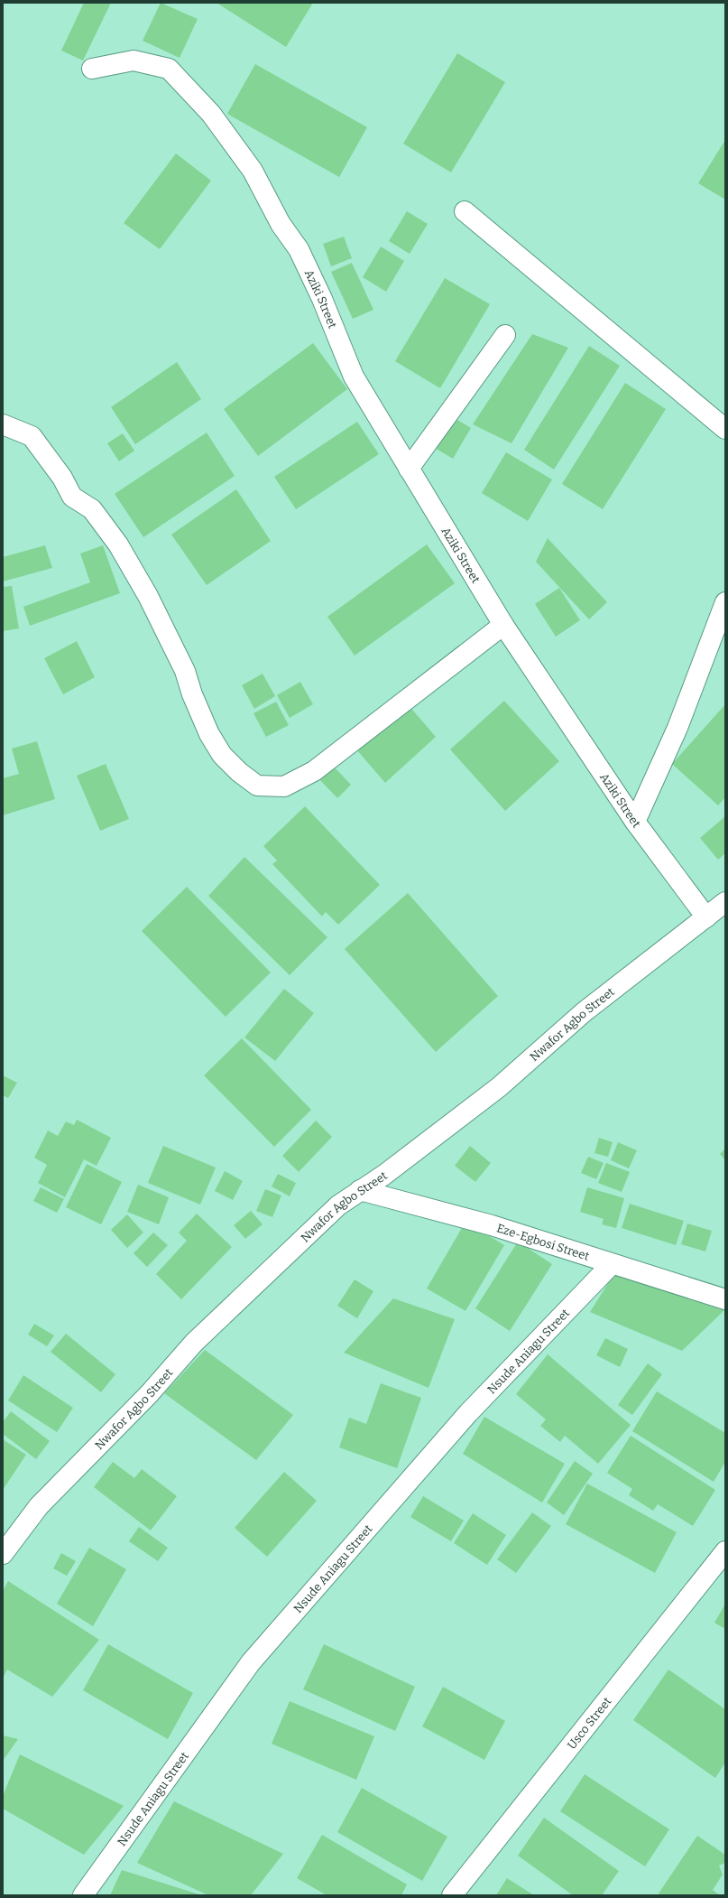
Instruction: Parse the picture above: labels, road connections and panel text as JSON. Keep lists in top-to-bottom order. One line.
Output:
{"streets":{"street":["Aziki Street","Nwafor Agbo Street","Eze-Egbosi Street","Nsude Aniagu Street","Usco Street"]},"crossings":[["Aziki Street","Nwafor Agbo Street"],["Nwafor Agbo Street","Eze-Egbosi Street"],["Eze-Egbosi Street","Nsude Aniagu Street"]]}
